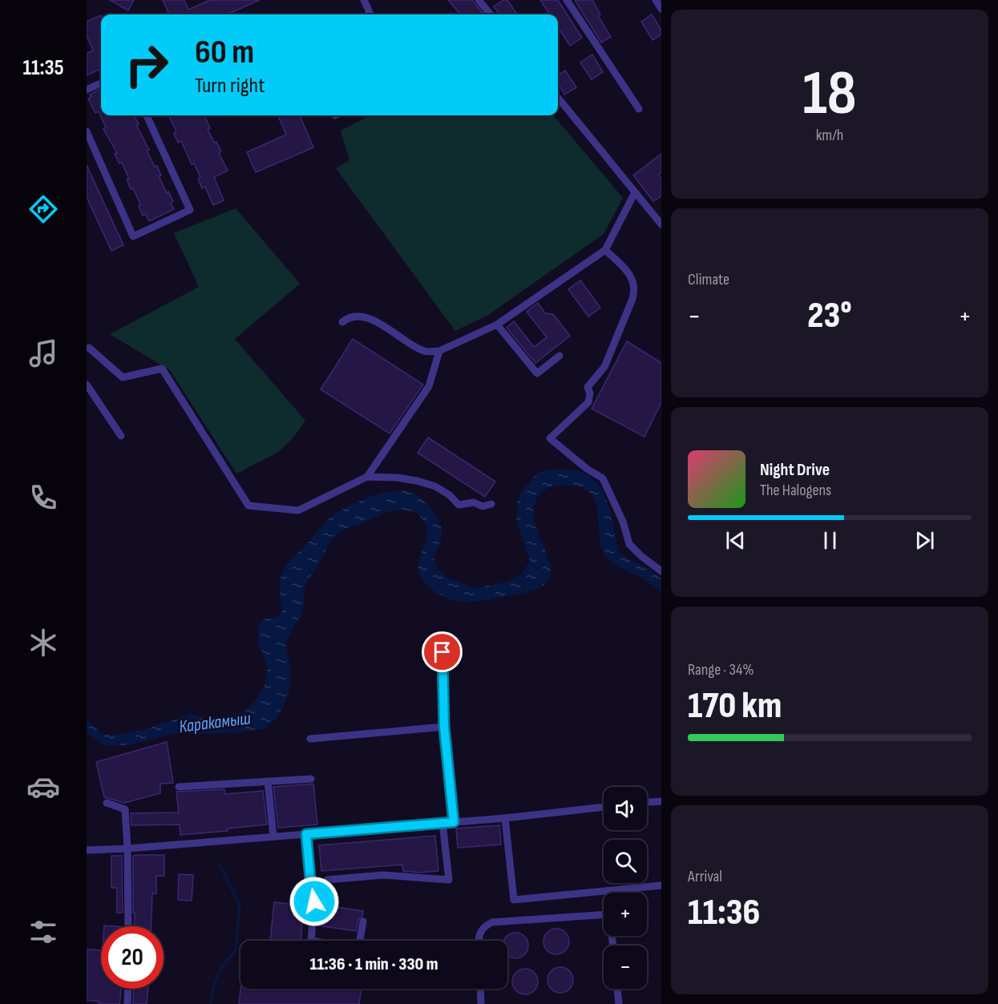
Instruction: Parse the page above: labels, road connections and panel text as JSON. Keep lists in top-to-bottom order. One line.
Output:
{"water":["Каракамыш"],"page":{"tabs":"11:35","tile":[["18","km/h"],"Climate",["Range · 34%","170 km"],["Arrival","11:36"]],"turn":["60 m","Turn right"],"heat":["−","23°","+"],"song":["Night Drive","The Halogens"],"map_buttons":["+","−"],"limit":"20","trip":"11:36 · 1 min · 330 m"}}
